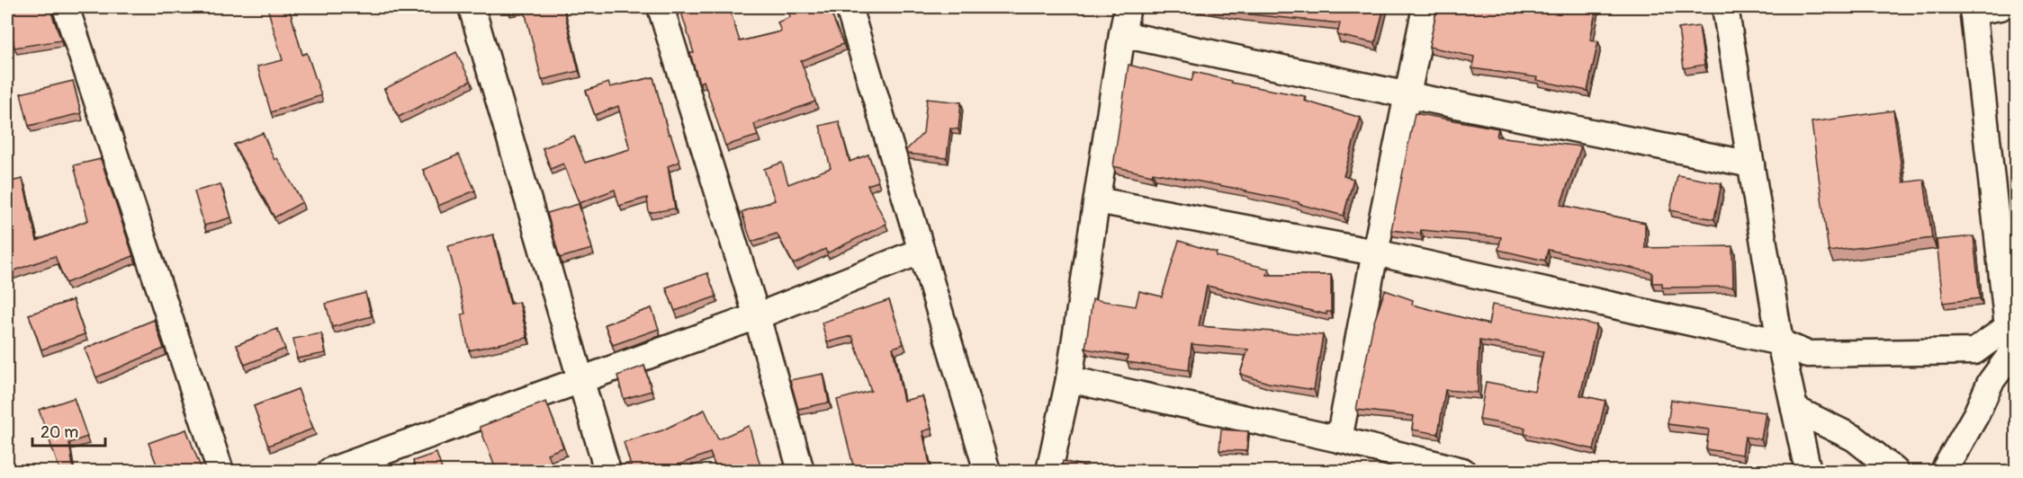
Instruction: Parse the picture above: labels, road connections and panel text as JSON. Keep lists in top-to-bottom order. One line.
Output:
{"scale_bar":"20 m"}
